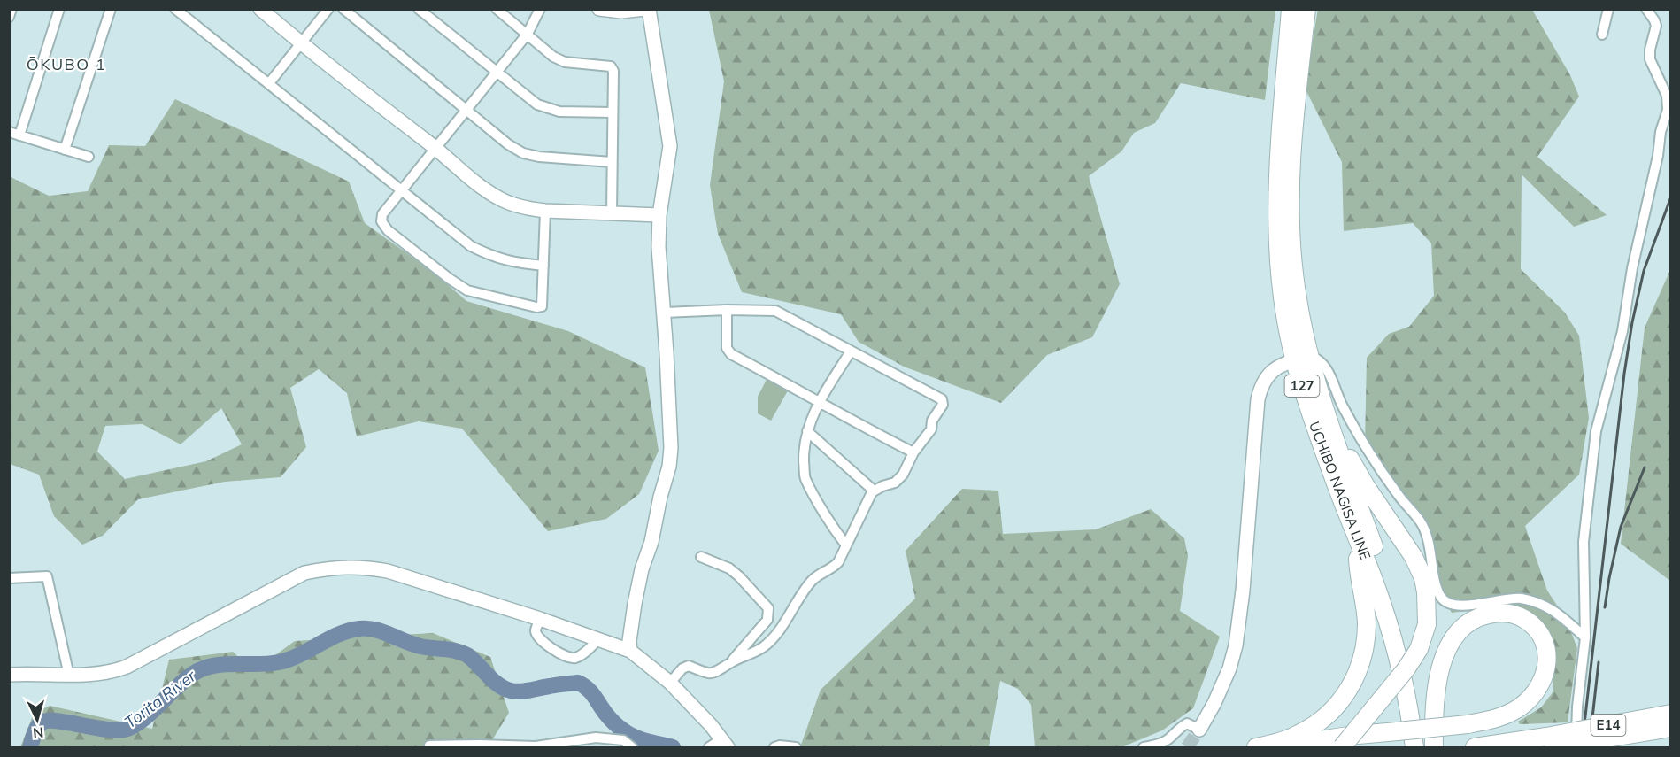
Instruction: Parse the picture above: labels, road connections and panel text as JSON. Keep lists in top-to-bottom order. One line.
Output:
{"streets":{"highway":["127","UCHIBO NAGISA LINE","E14"]},"districts":["ŌKUBO 1"],"water":["Torita River"],"north":"bottom"}
